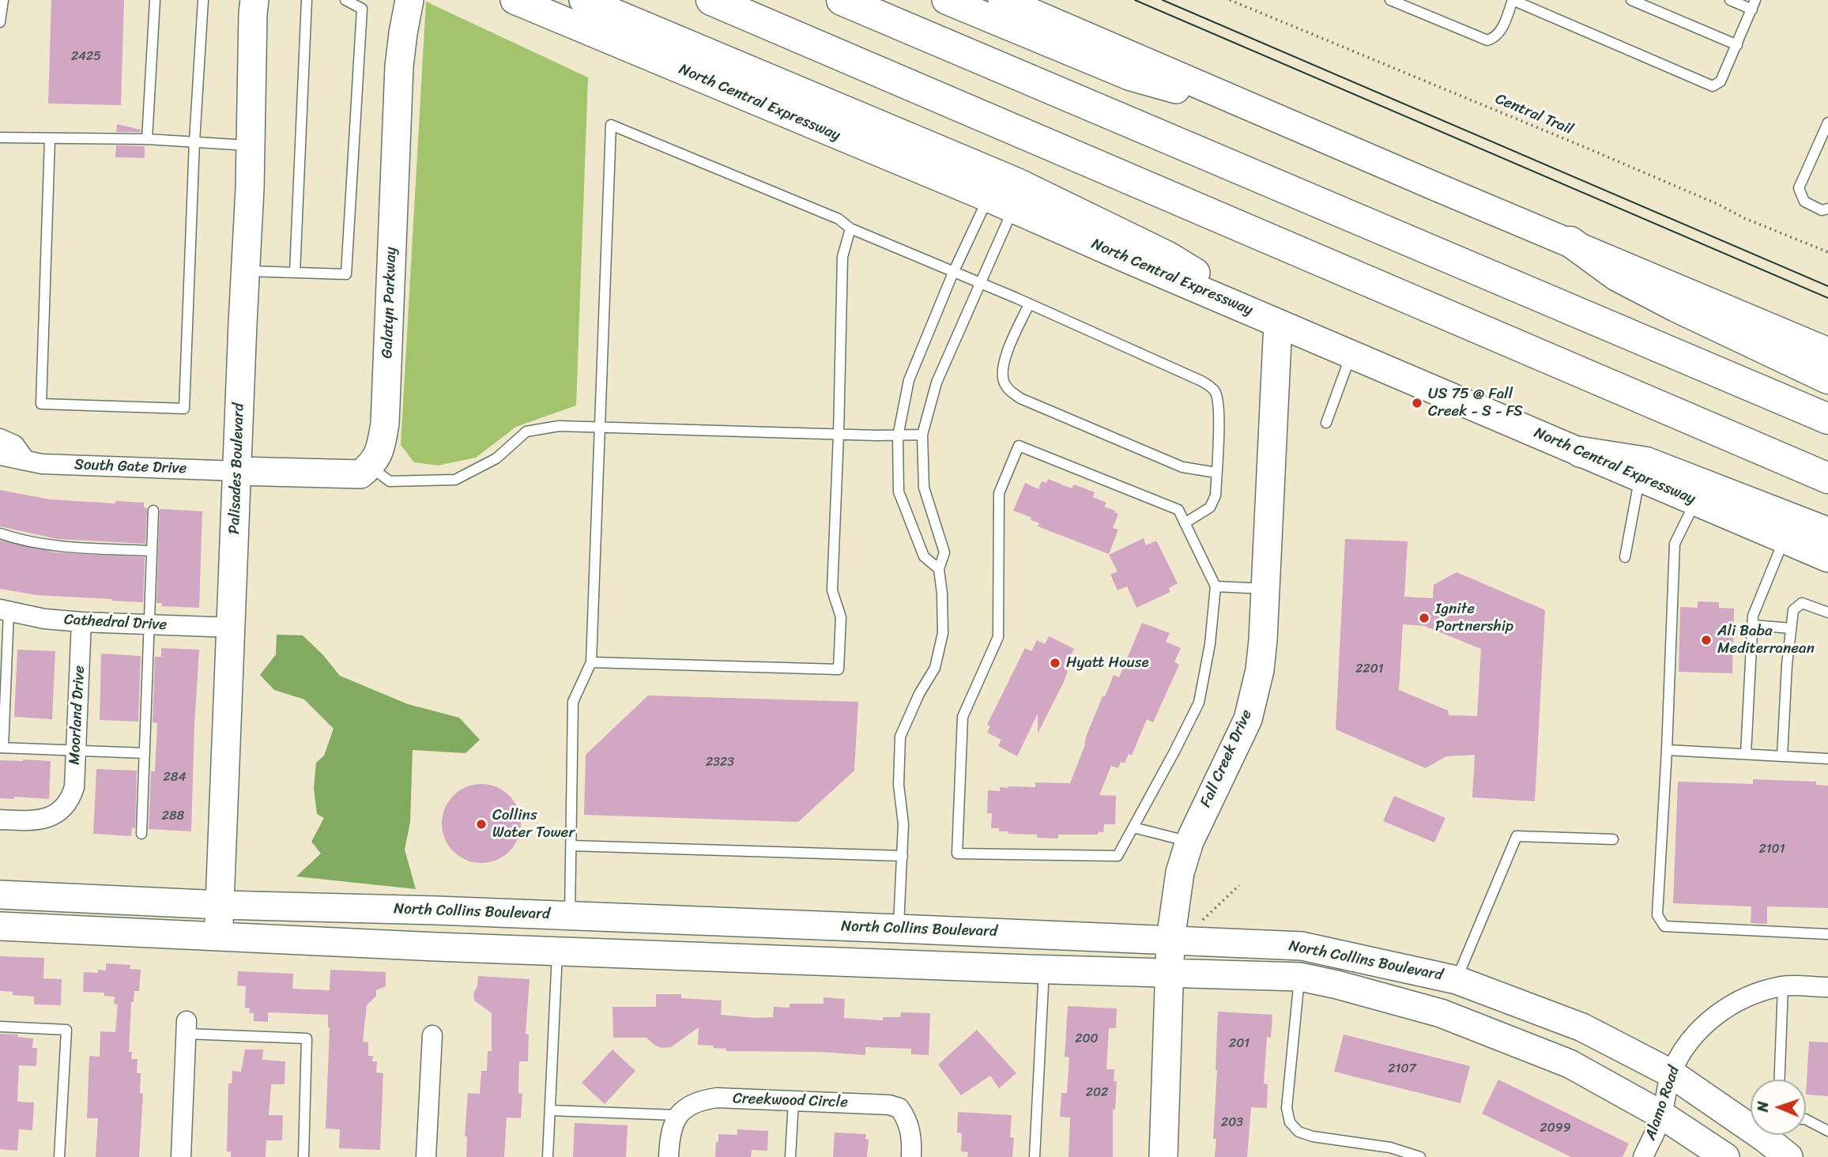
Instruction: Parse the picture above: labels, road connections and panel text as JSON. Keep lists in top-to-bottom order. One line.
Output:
{"streets":{"main road":["North Central Expressway","Galatyn Parkway","Palisades Boulevard","Fall Creek Drive","North Collins Boulevard"],"street":["South Gate Drive","Cathedral Drive","Moorland Drive","Creekwood Circle","Alamo Road"],"path":["Central Trail"]},"crossings":[["North Central Expressway","Fall Creek Drive"],["South Gate Drive","Palisades Boulevard"],["Palisades Boulevard","Cathedral Drive"],["Palisades Boulevard","North Collins Boulevard"],["Cathedral Drive","Moorland Drive"],["Fall Creek Drive","North Collins Boulevard"],["North Collins Boulevard","Alamo Road"]],"places":["US 75 @ Fall Creek - S - FS","Ignite Partnership","Ali Baba Mediterranean","Hyatt House","Collins Water Tower"],"house_numbers":["2425","2201","2323","284","288","2101","200","201","2107","202","203","2099"],"north":"left"}
